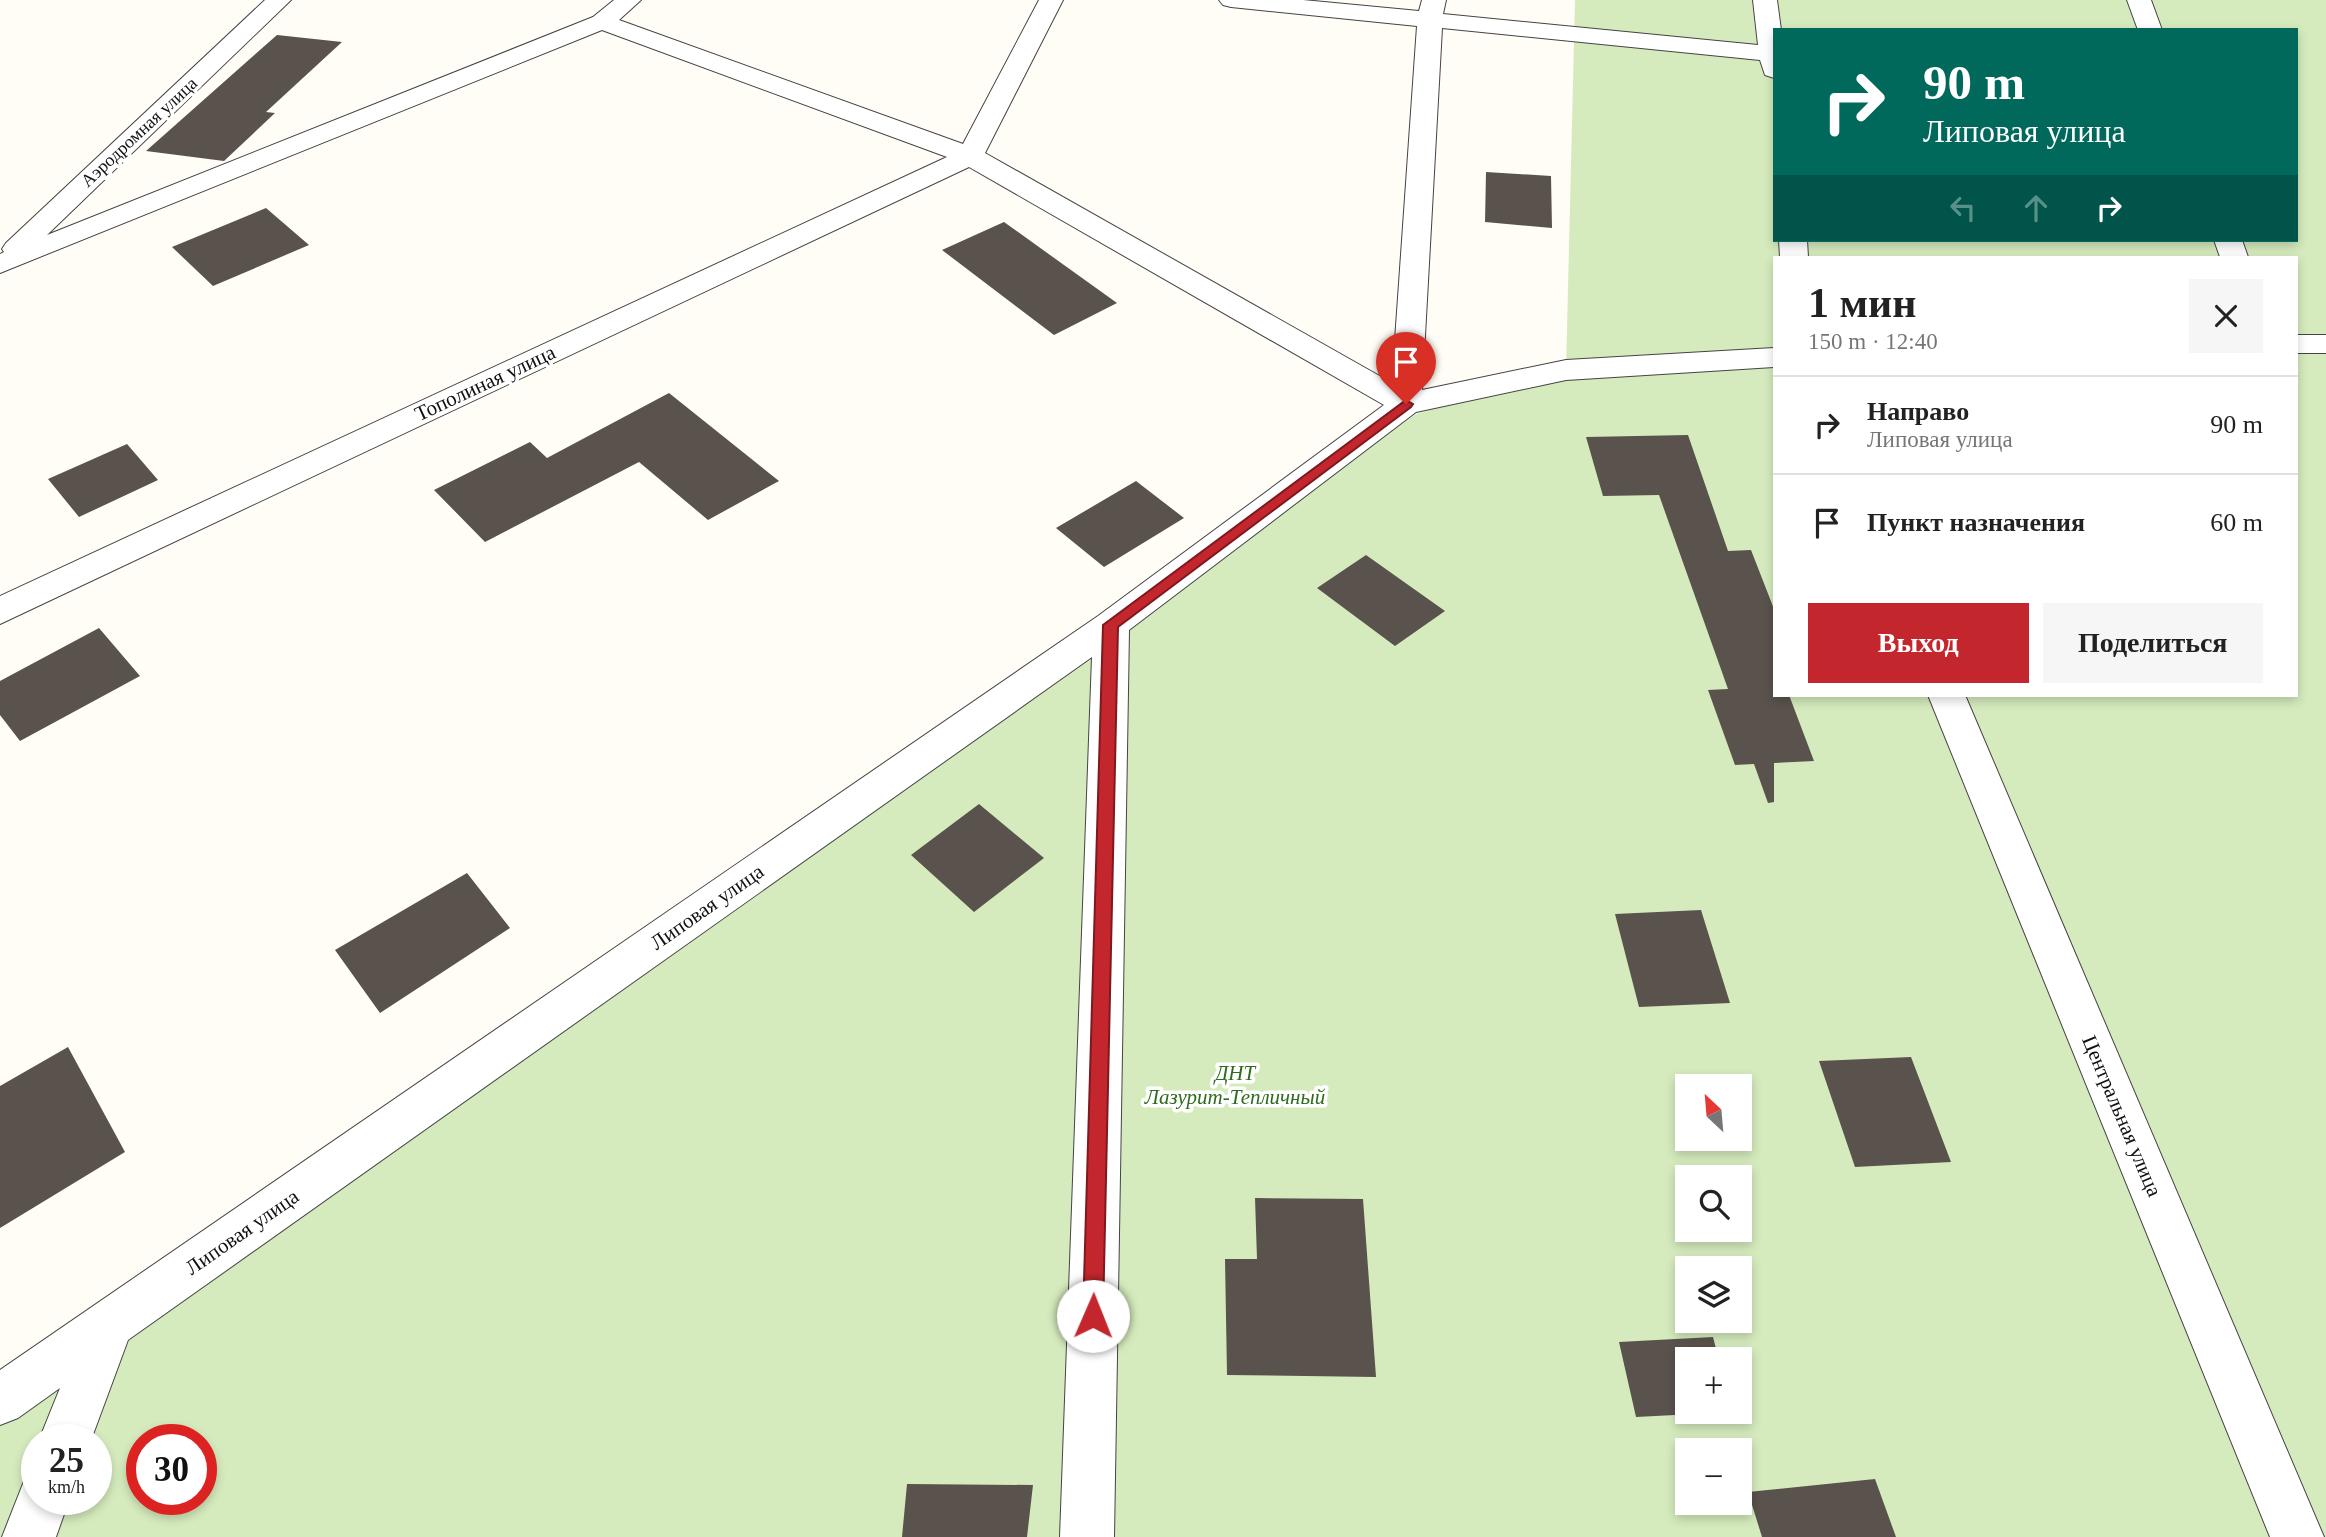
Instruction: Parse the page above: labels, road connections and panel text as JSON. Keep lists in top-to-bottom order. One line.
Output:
{"streets":{"street":["Аэродромная улица","Тополиная улица","Липовая улица","Центральная улица"]},"parks":["ДНТ Лазурит-Тепличный"],"north":"top left","page":{"turn":["90 m","Липовая улица"],"heading":["1 мин","150 m · 12:40"],"list":[{"name":"Направо","note":"Липовая улица","value":"90 m"},{"name":"Пункт назначения","value":"60 m"}],"buttons":["Выход","Поделиться"],"map_buttons":["+","−"],"speed":"25 km/h","limit":"30"}}
